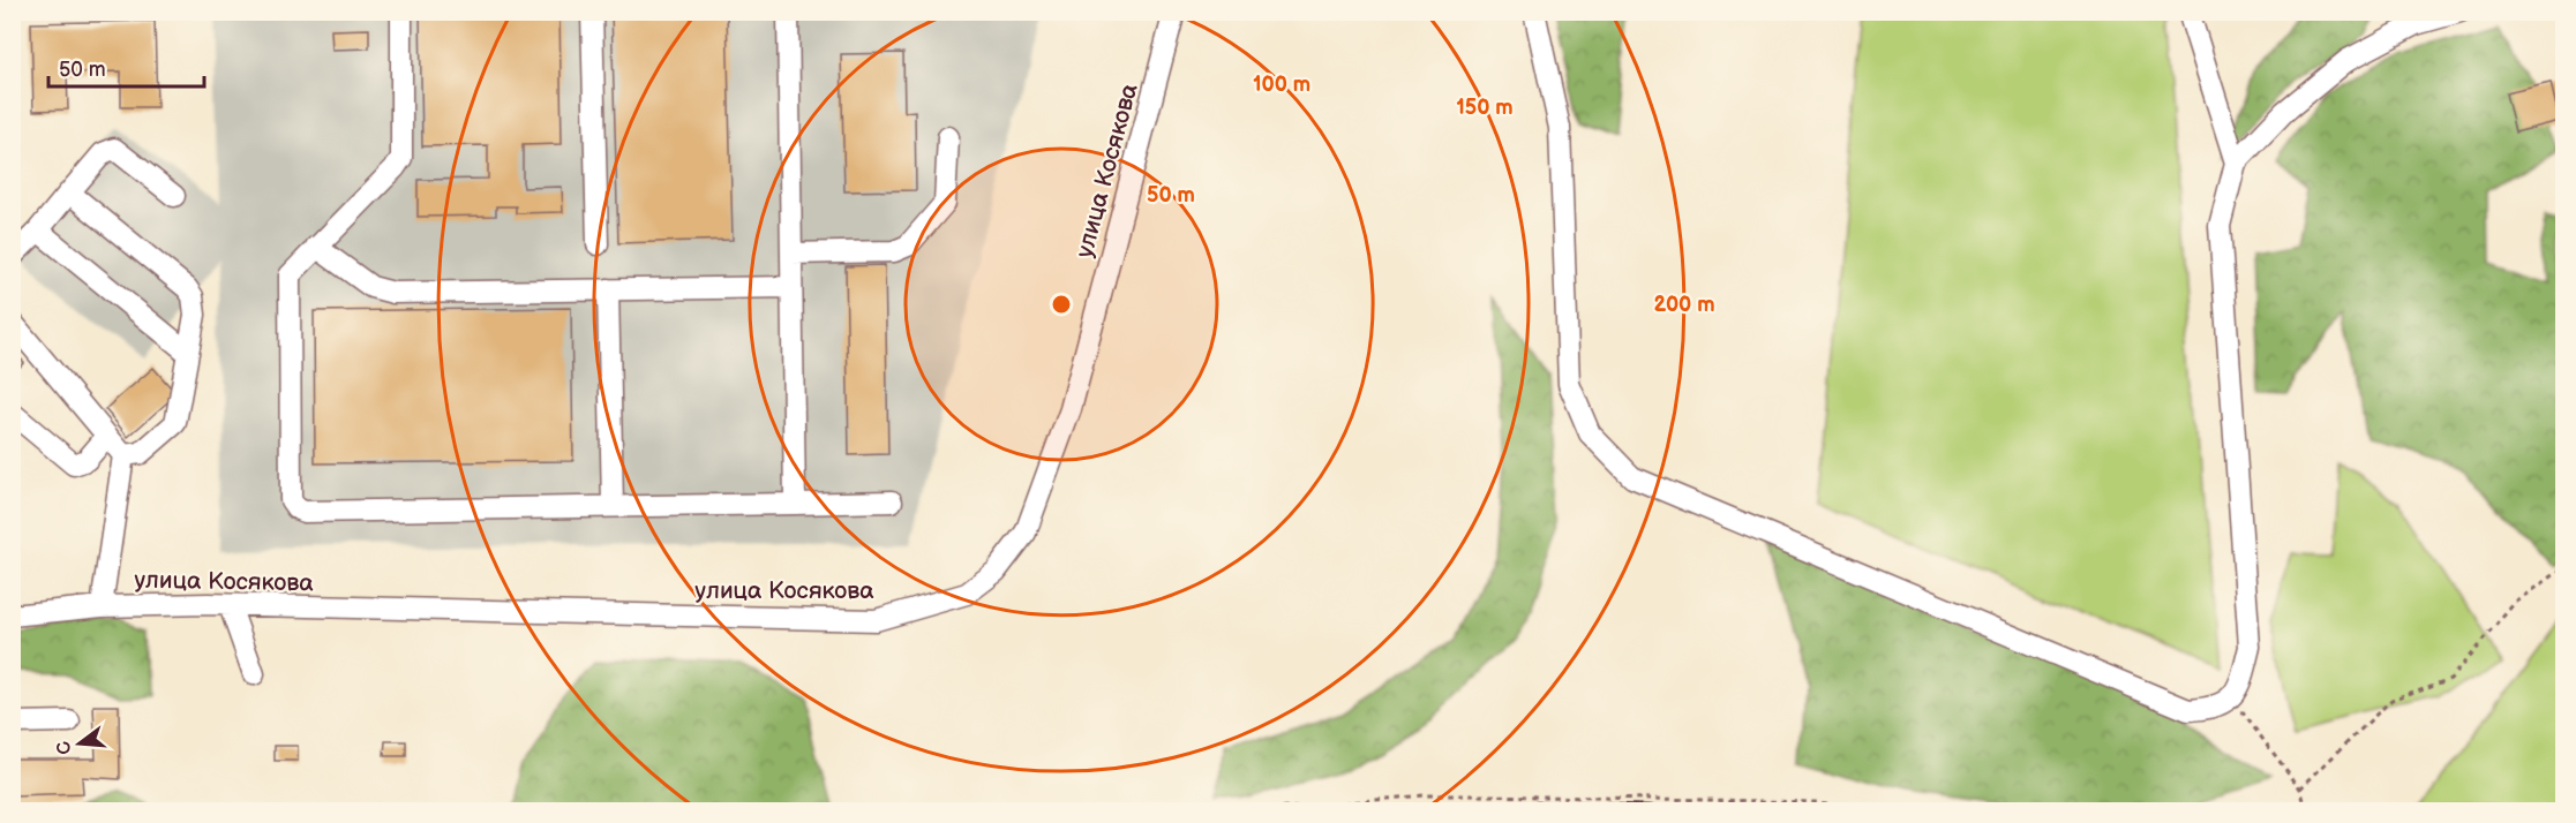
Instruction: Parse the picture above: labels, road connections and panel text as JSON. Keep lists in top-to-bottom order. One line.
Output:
{"streets":{"street":["улица Косякова"]},"scale_bar":"50 m","north":"left","rings":["100 m","150 m","50 m","200 m"]}
